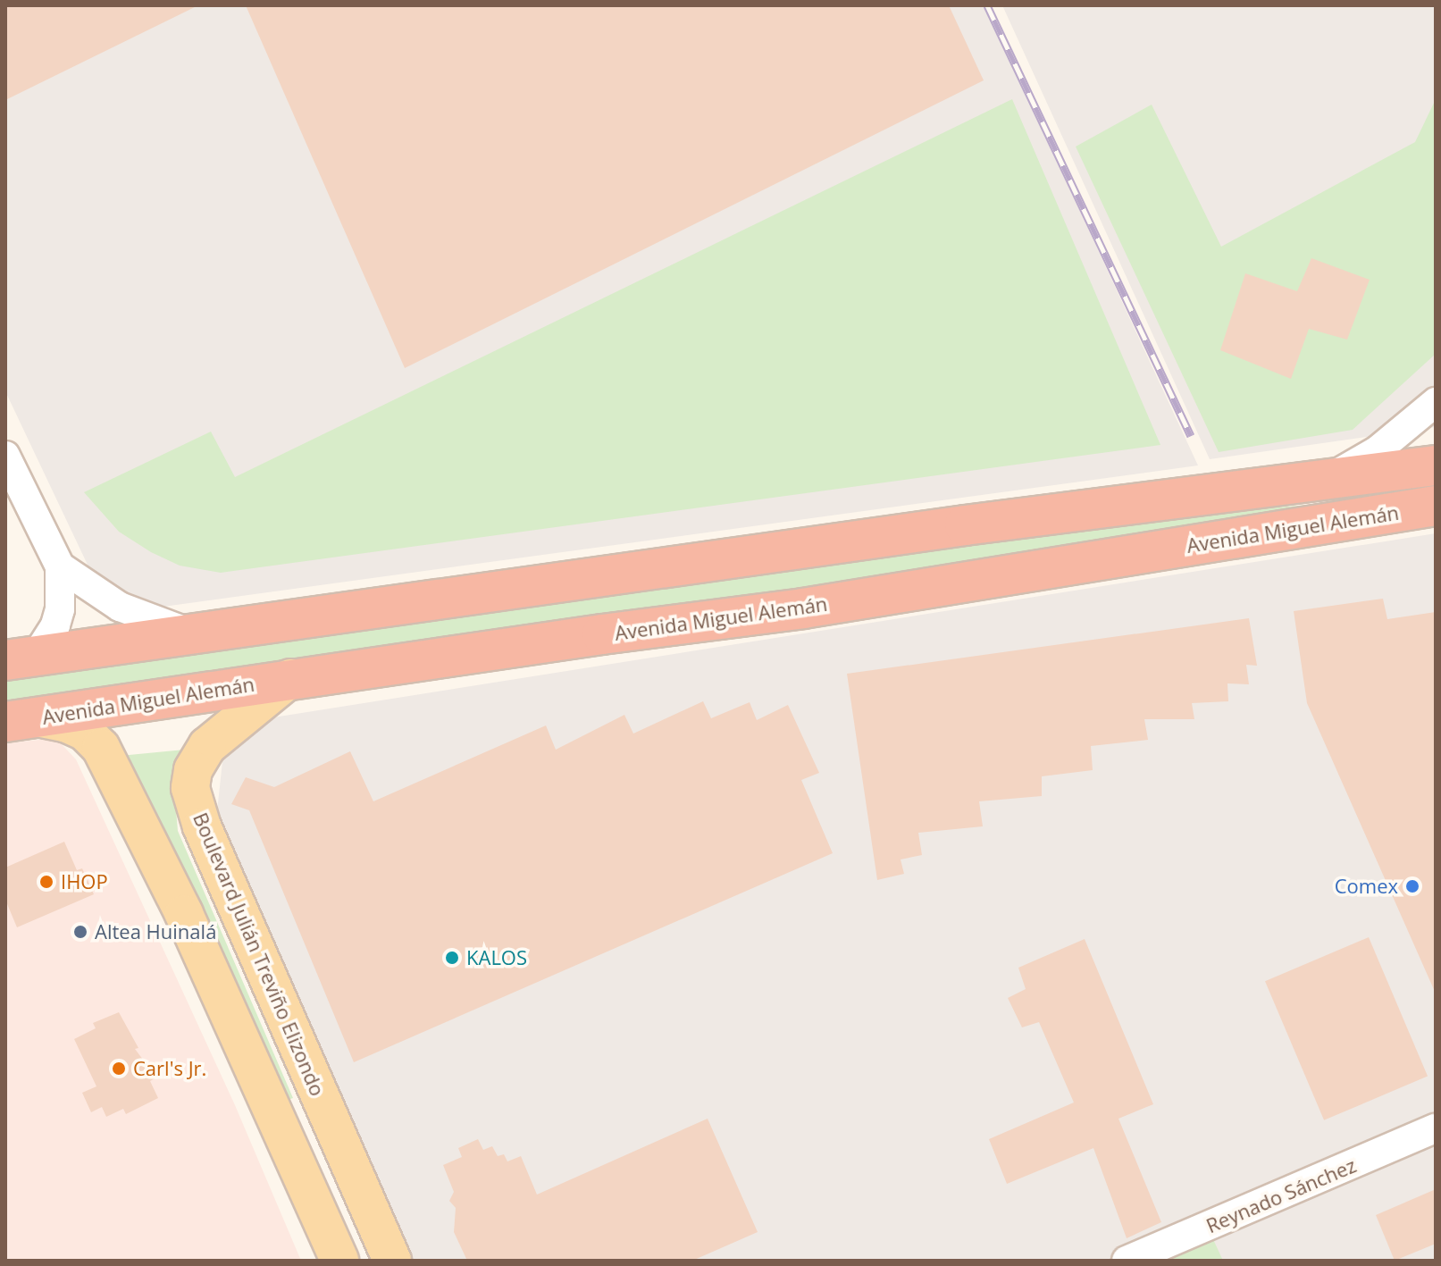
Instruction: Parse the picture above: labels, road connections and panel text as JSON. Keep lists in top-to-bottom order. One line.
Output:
{"streets":{"highway":["Avenida Miguel Alemán"],"main road":["Boulevard Julián Treviño Elizondo"],"street":["Reynado Sánchez"]},"crossings":[["Avenida Miguel Alemán","Boulevard Julián Treviño Elizondo"]],"places":["IHOP","Comex","Altea Huinalá","KALOS","Carl's Jr."]}
